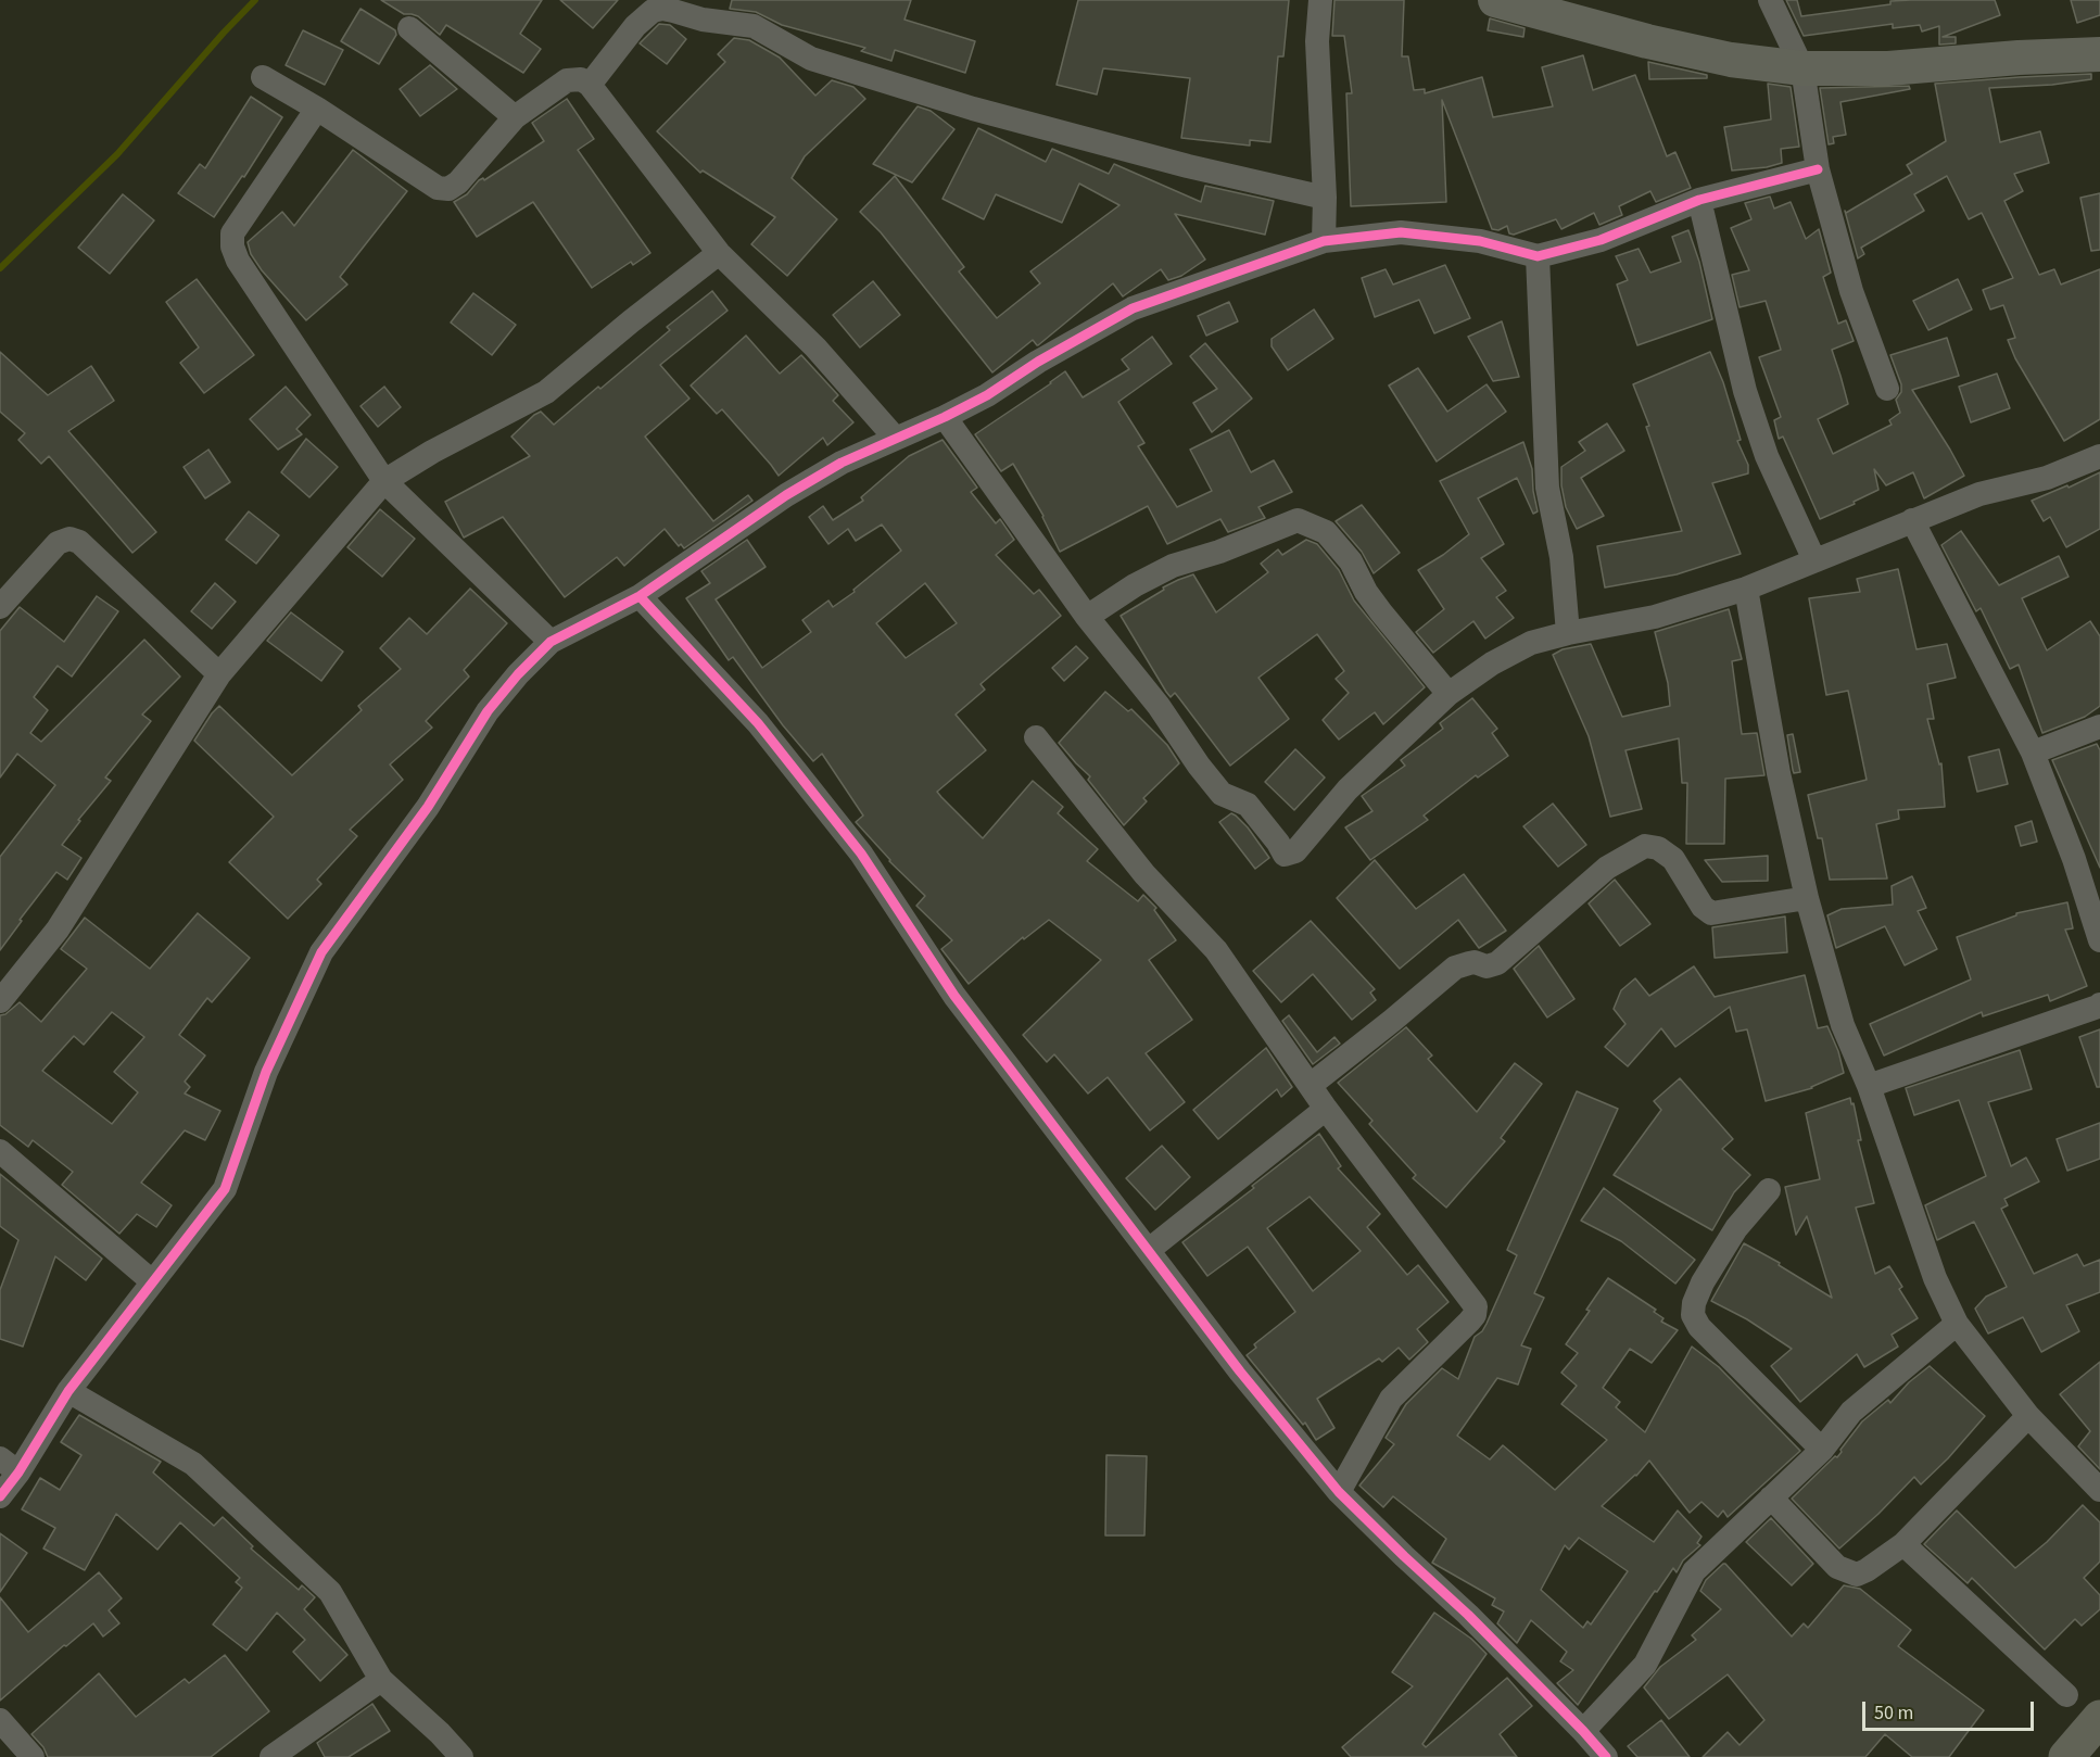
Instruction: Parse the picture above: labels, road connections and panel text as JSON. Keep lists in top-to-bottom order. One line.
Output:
{"scale_bar":"50 m"}
